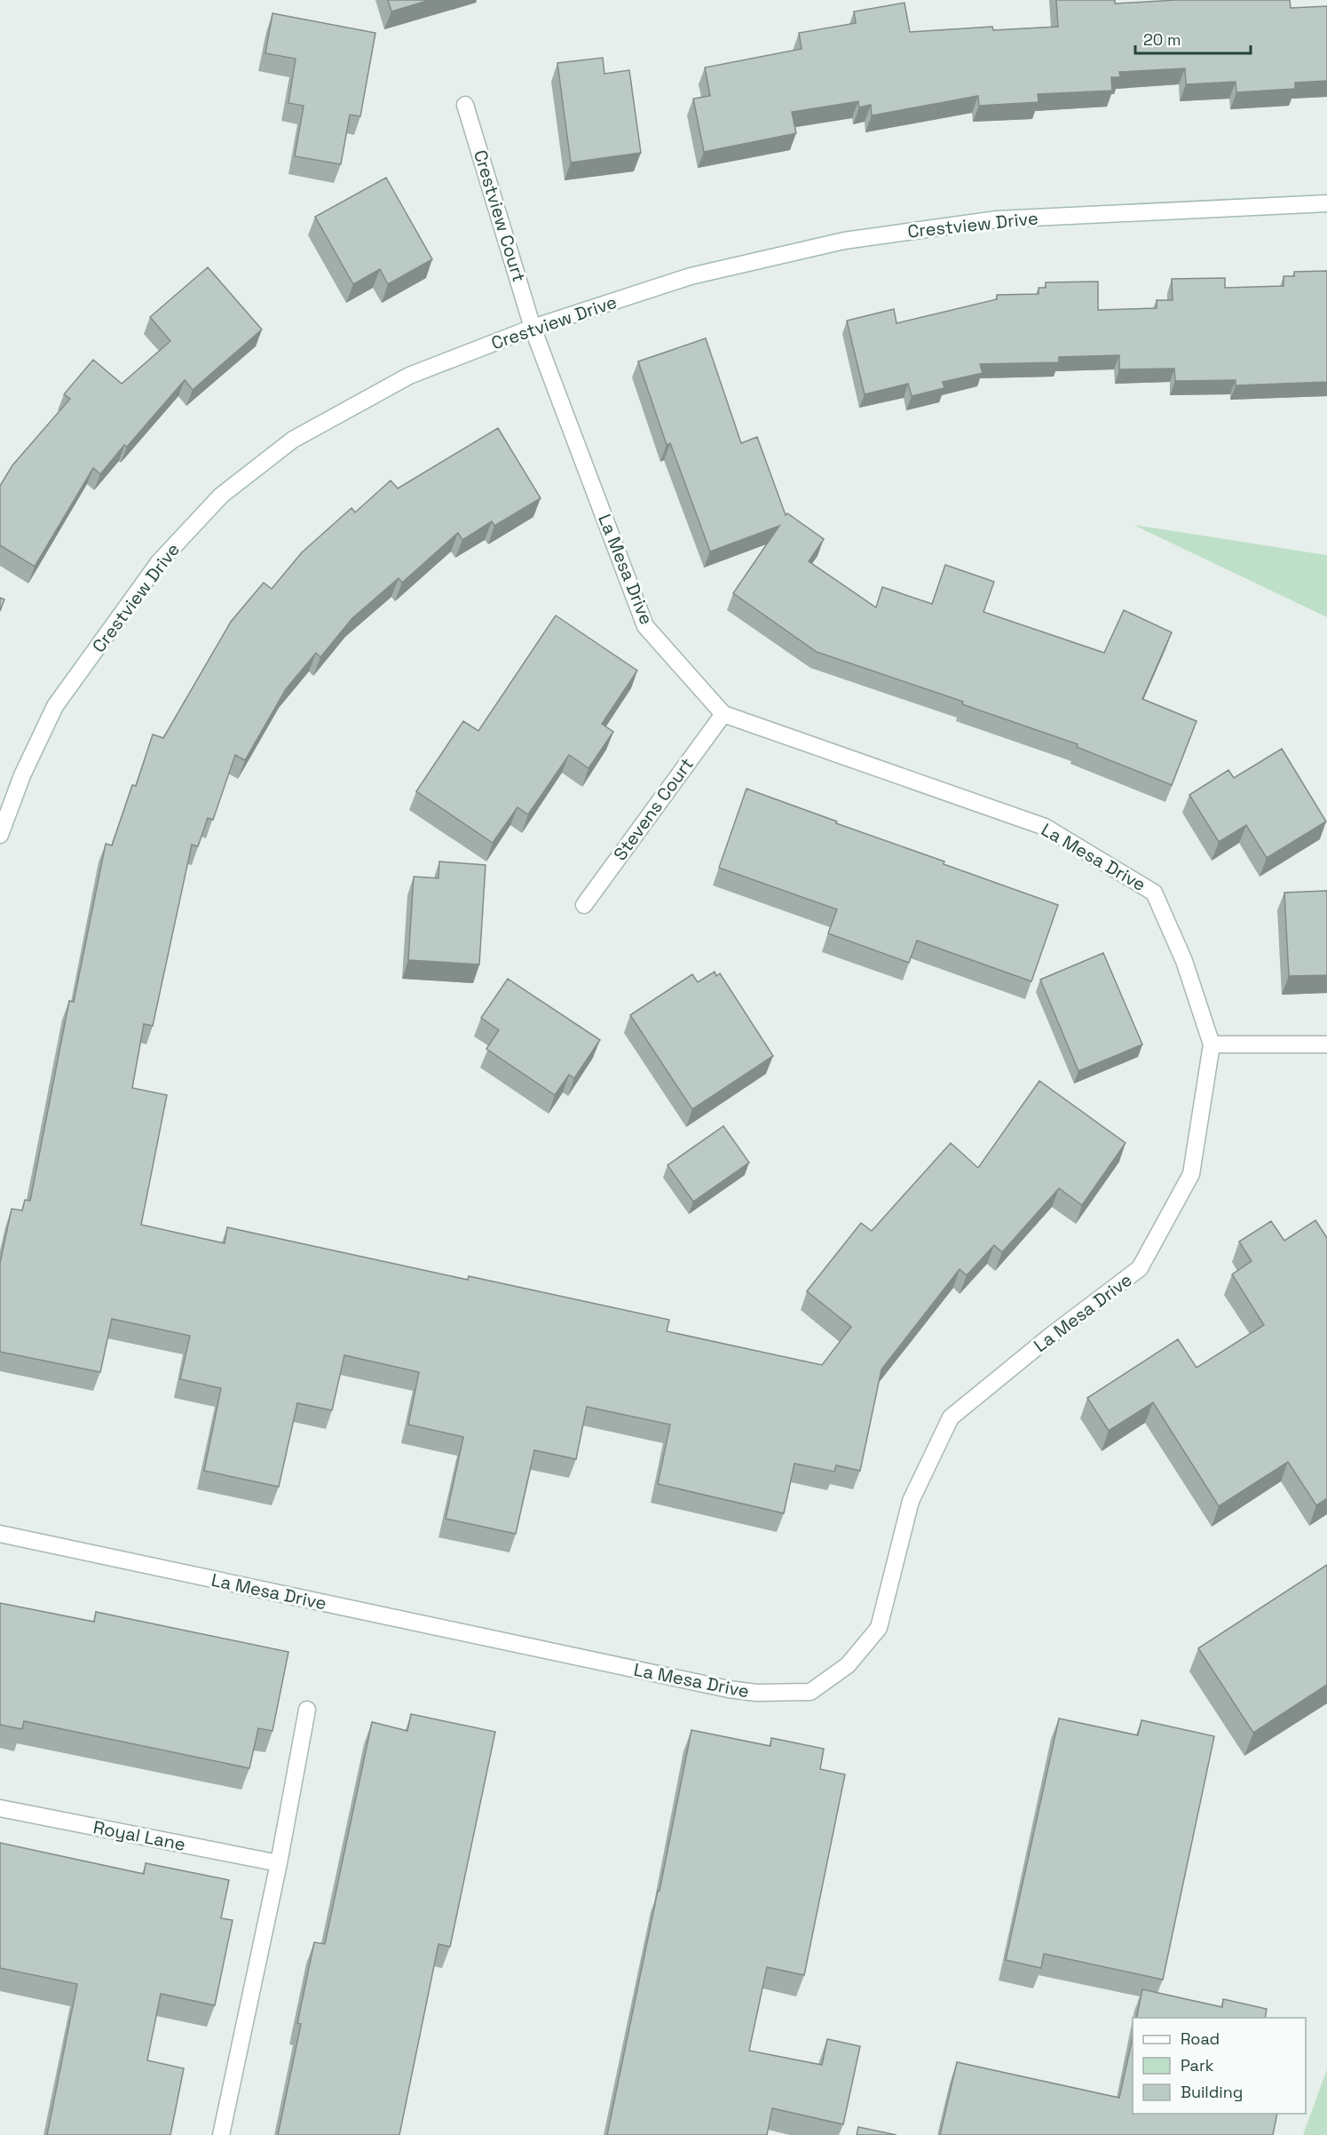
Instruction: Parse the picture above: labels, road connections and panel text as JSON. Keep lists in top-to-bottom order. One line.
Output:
{"streets":{"street":["Crestview Court","Crestview Drive","La Mesa Drive","Stevens Court","Royal Lane"]},"crossings":[["Crestview Court","Crestview Drive"],["Crestview Court","La Mesa Drive"],["Crestview Drive","La Mesa Drive"],["La Mesa Drive","Stevens Court"]],"legend":["Road","Park","Building"],"scale_bar":"20 m"}
